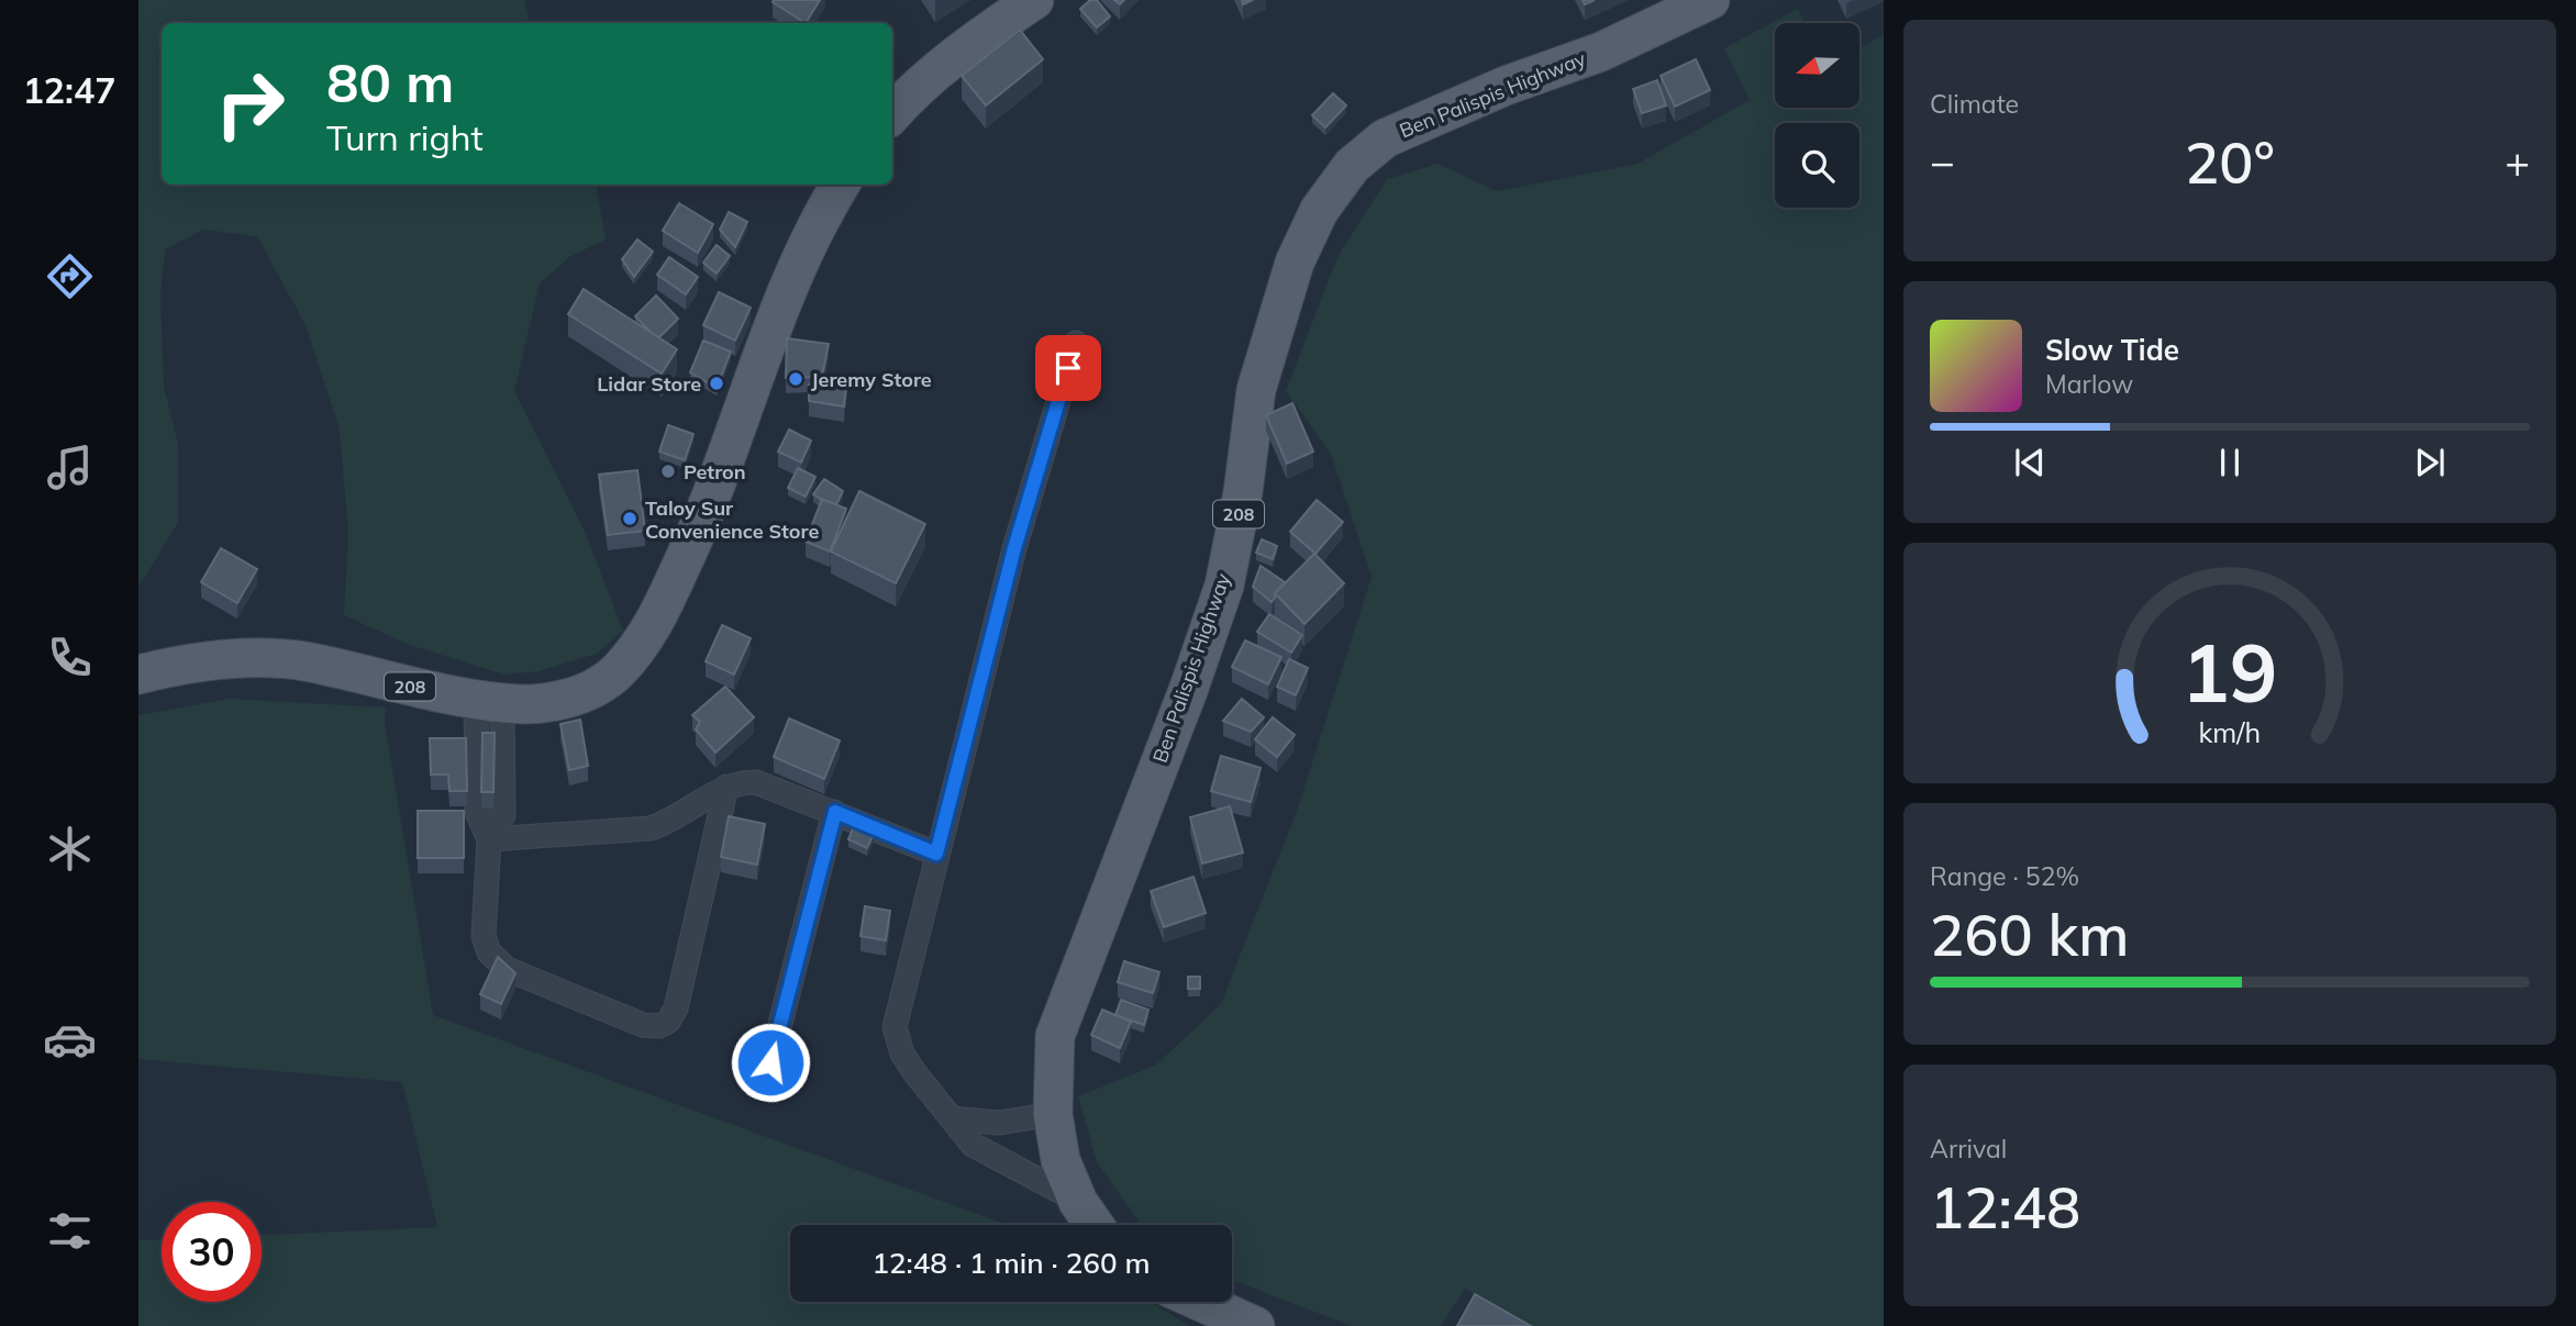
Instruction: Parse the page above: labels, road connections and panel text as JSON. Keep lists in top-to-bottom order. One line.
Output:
{"streets":{"main road":["Ben Palispis Highway","208"]},"places":["Jeremy Store","Lidar Store","Petron","Taloy Sur Convenience Store"],"north":"left","page":{"tabs":"12:47","tile":["Climate",["Range · 52%","260 km"],["Arrival","12:48"]],"turn":["80 m","Turn right"],"heat":["−","20°","+"],"song":["Slow Tide","Marlow"],"limit":"30","trip":"12:48 · 1 min · 260 m","gauge":["19","km/h"]}}
